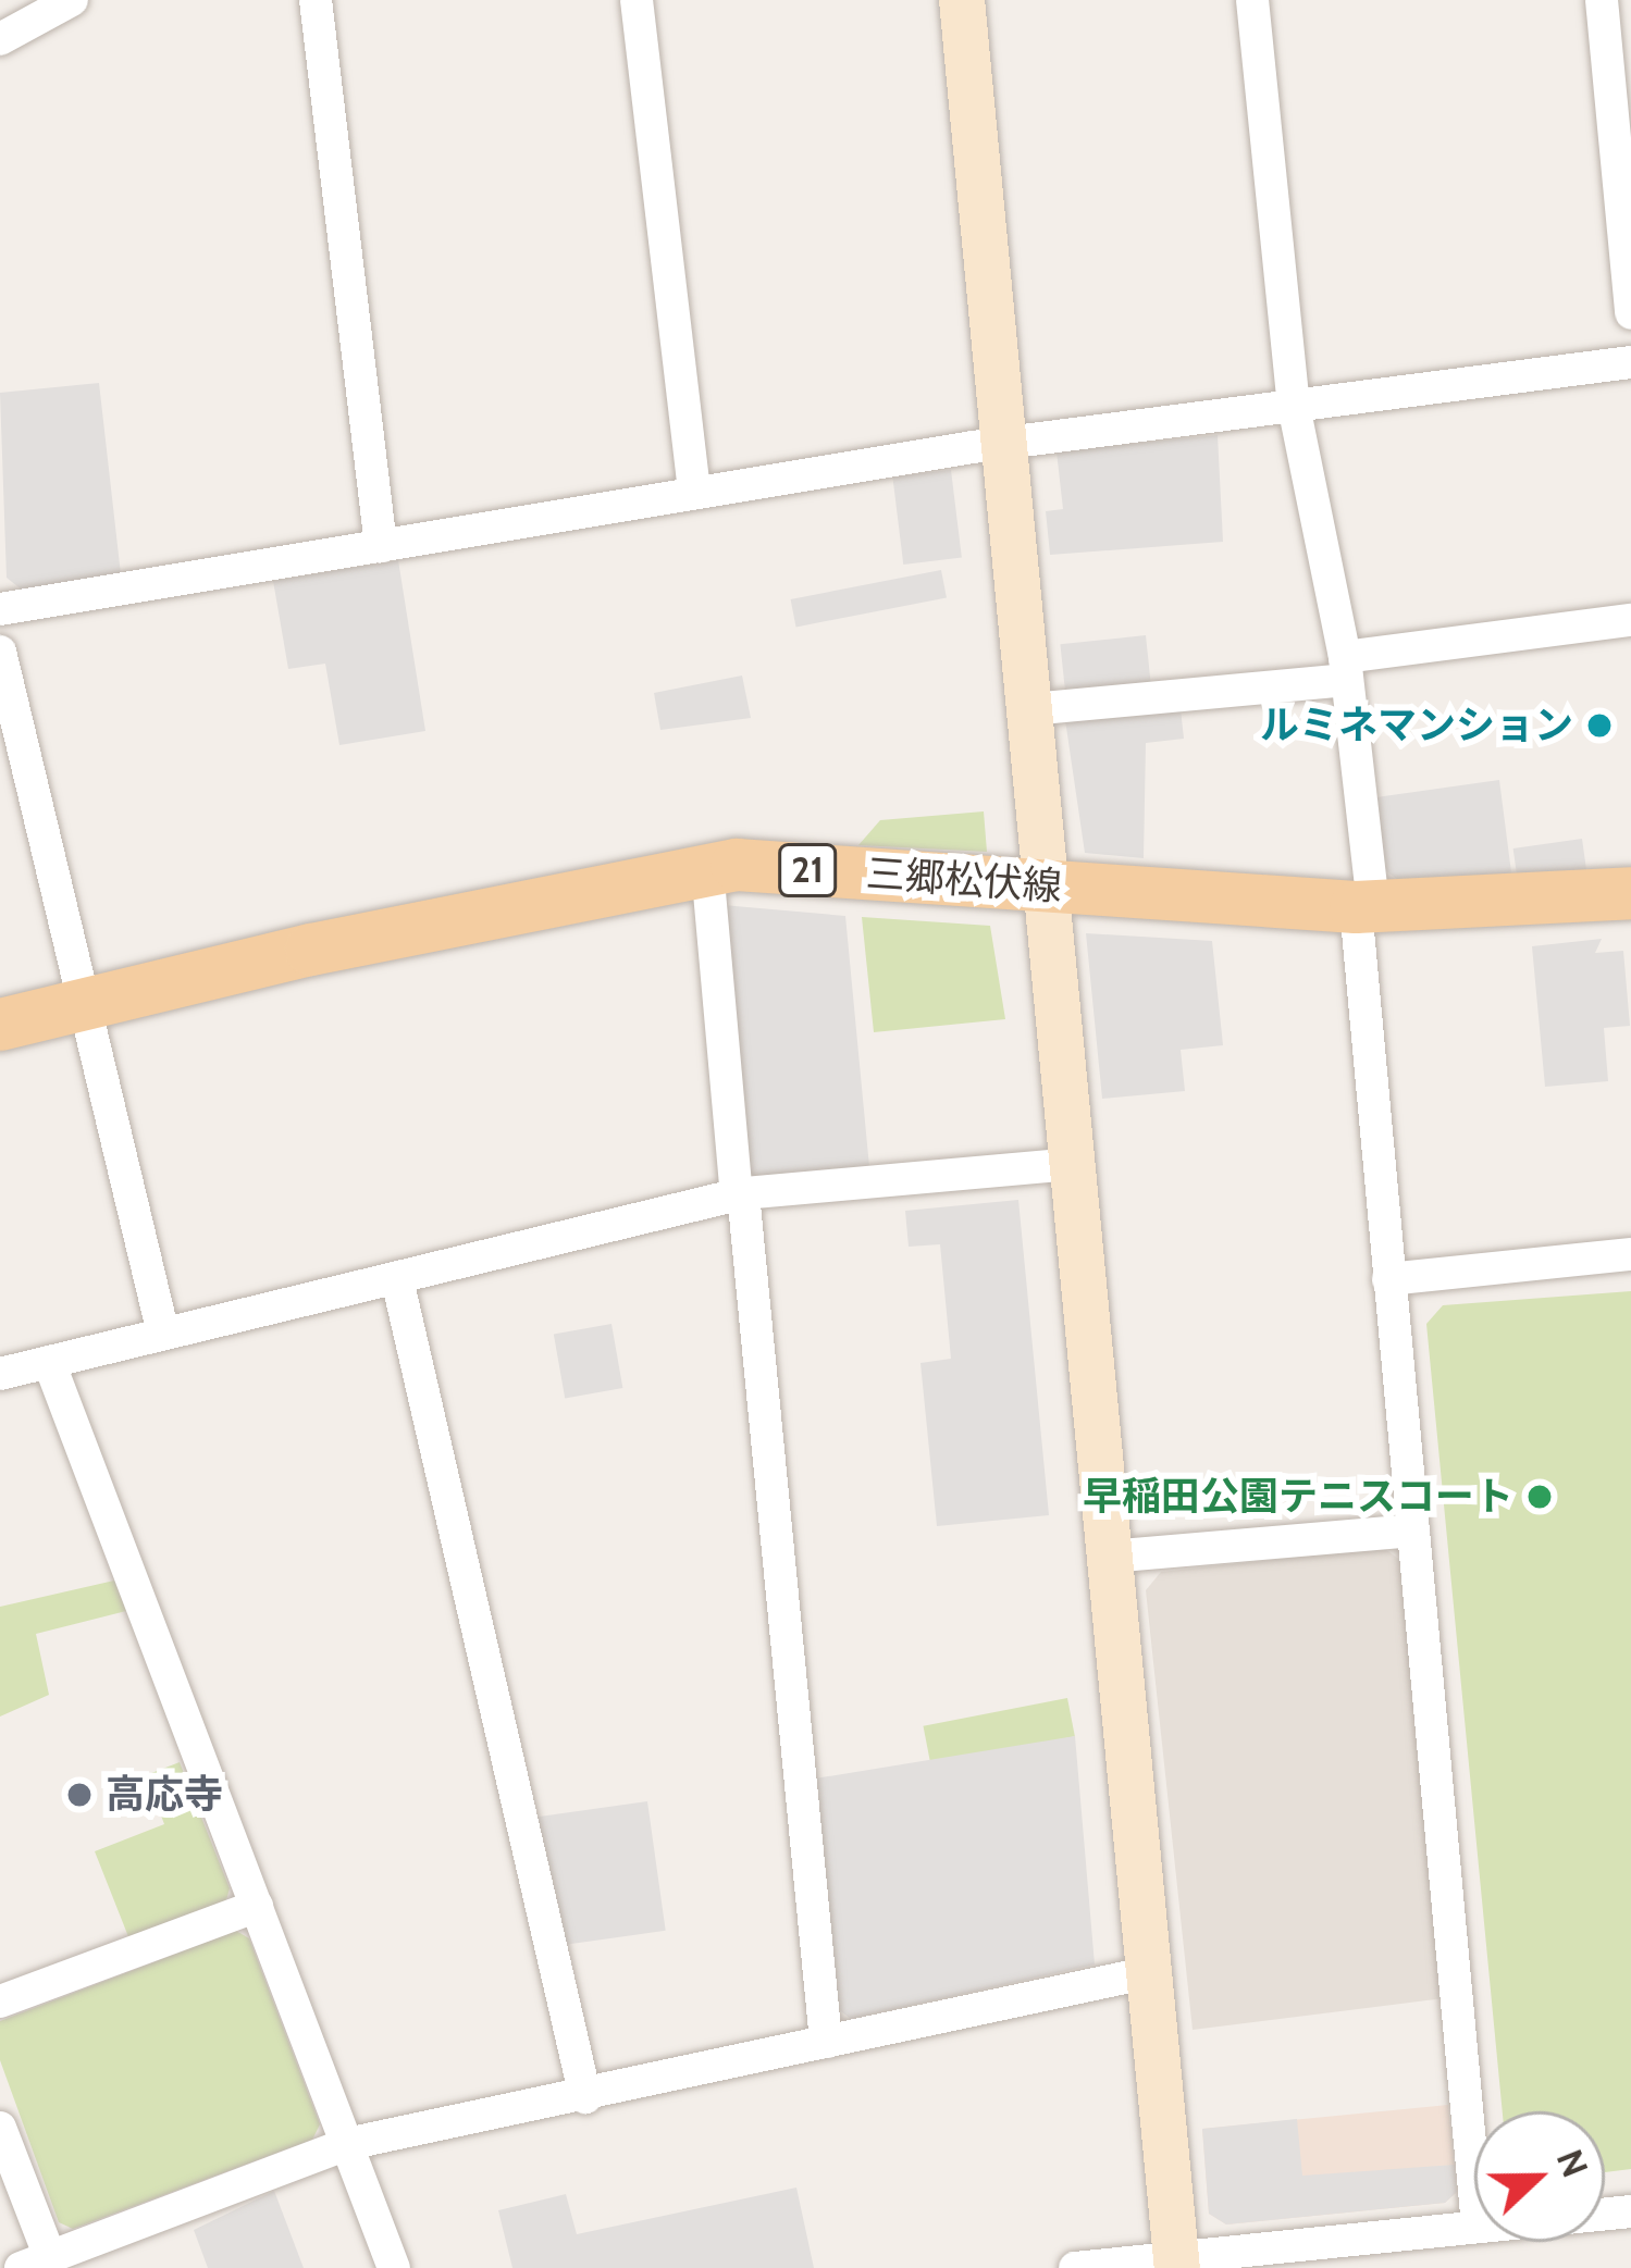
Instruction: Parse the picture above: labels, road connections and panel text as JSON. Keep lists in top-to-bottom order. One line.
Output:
{"streets":{"main road":["21","三郷松伏線"]},"places":["ルミネマンション","早稲田公園テニスコート","高応寺"],"north":"right"}
